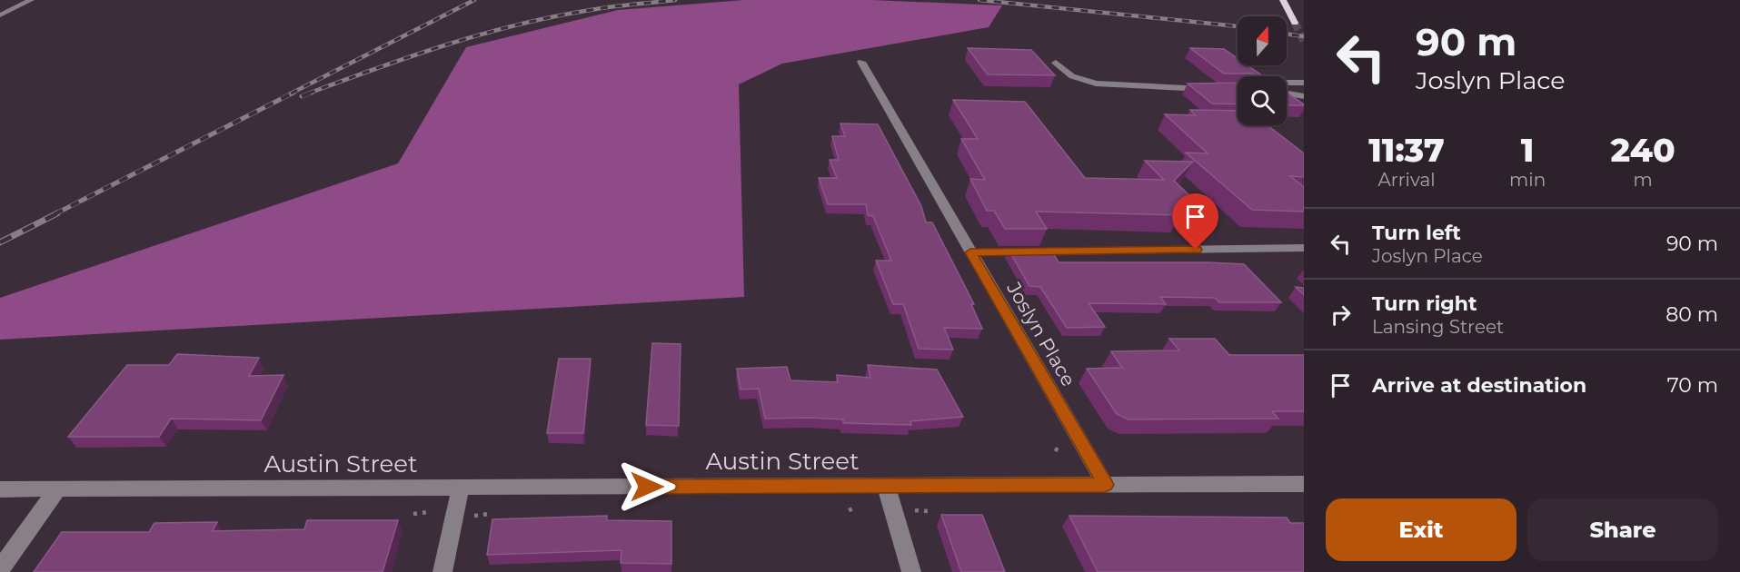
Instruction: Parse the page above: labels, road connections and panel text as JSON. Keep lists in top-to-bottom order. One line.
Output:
{"streets":{"street":["Joslyn Place","Austin Street"]},"crossings":[["Joslyn Place","Austin Street"]],"north":"top","page":{"turn":["90 m","Joslyn Place"],"eta":["11:37","Arrival","1","min","240","m"],"list":[{"name":"Turn left","note":"Joslyn Place","value":"90 m"},{"name":"Turn right","note":"Lansing Street","value":"80 m"},{"name":"Arrive at destination","value":"70 m"}],"buttons":["Exit","Share"]}}
